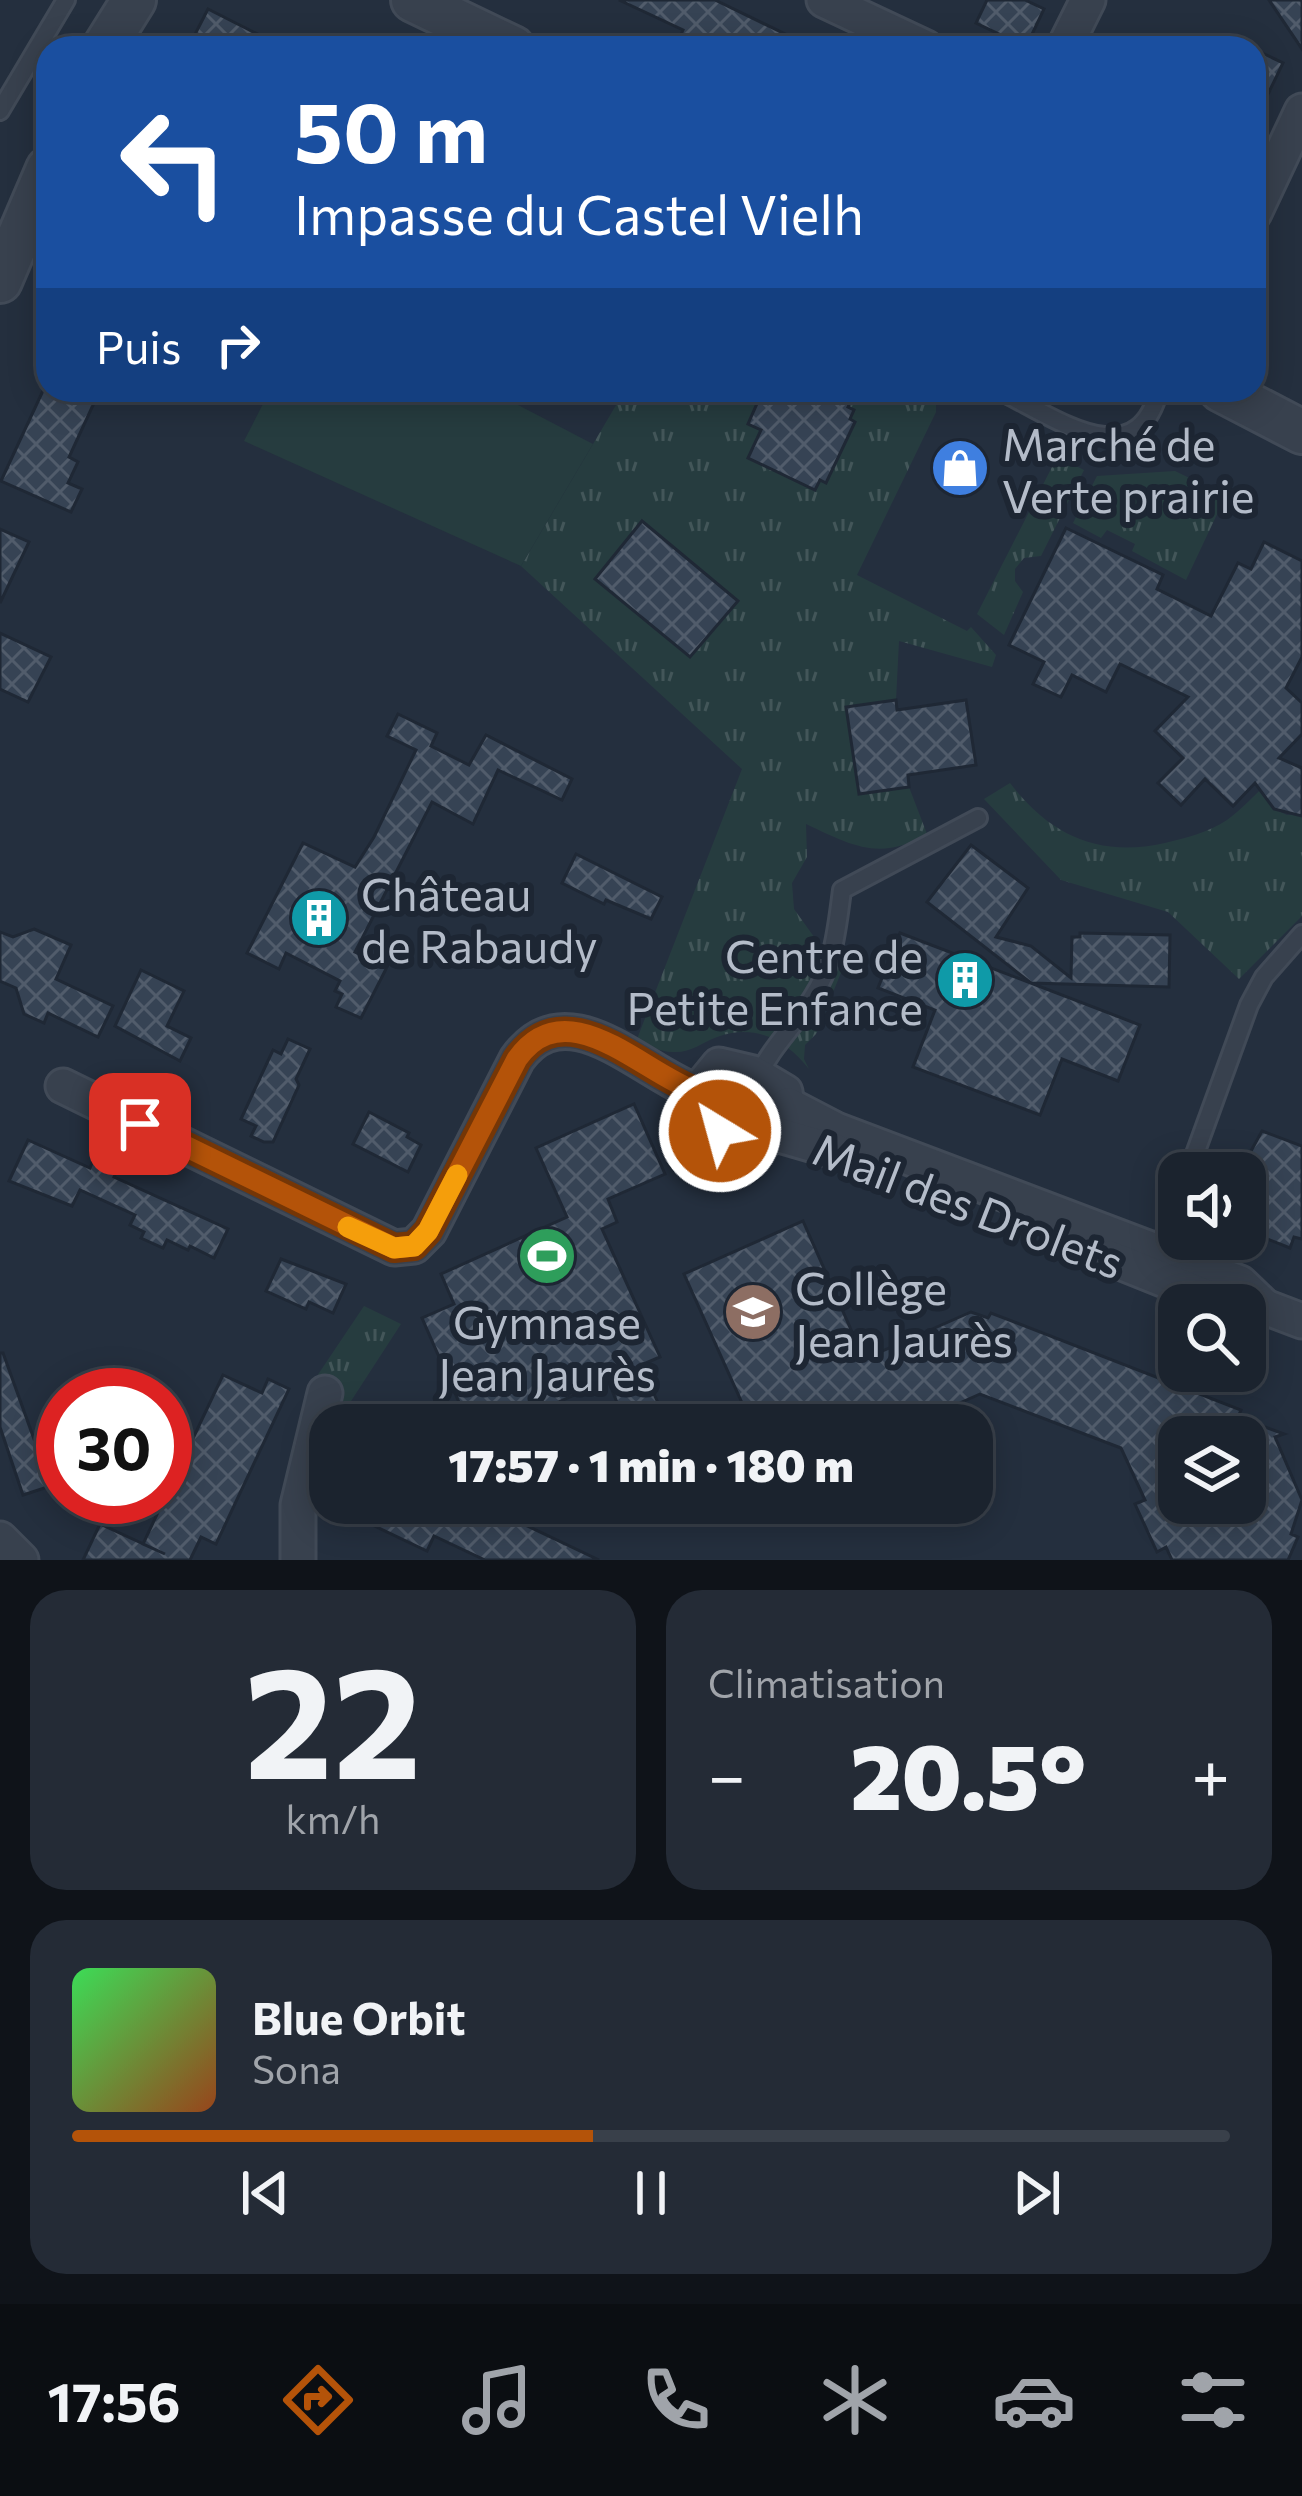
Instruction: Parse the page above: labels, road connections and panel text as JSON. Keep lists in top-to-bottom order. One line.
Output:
{"streets":{"street":["Mail des Drolets"]},"places":{"shop":["Marché de Verte prairie"],"building":["Château de Rabaudy","Centre de Petite Enfance"],"sports":["Gymnase Jean Jaurès"],"school or university":["Collège Jean Jaurès"]},"page":{"turn":["50 m","Impasse du Castel Vielh"],"then":"Puis","limit":"30","trip":"17:57 · 1 min · 180 m","tile":[["22","km/h"],"Climatisation"],"heat":["−","20.5°","+"],"song":["Blue Orbit","Sona"],"tabs":"17:56"}}
